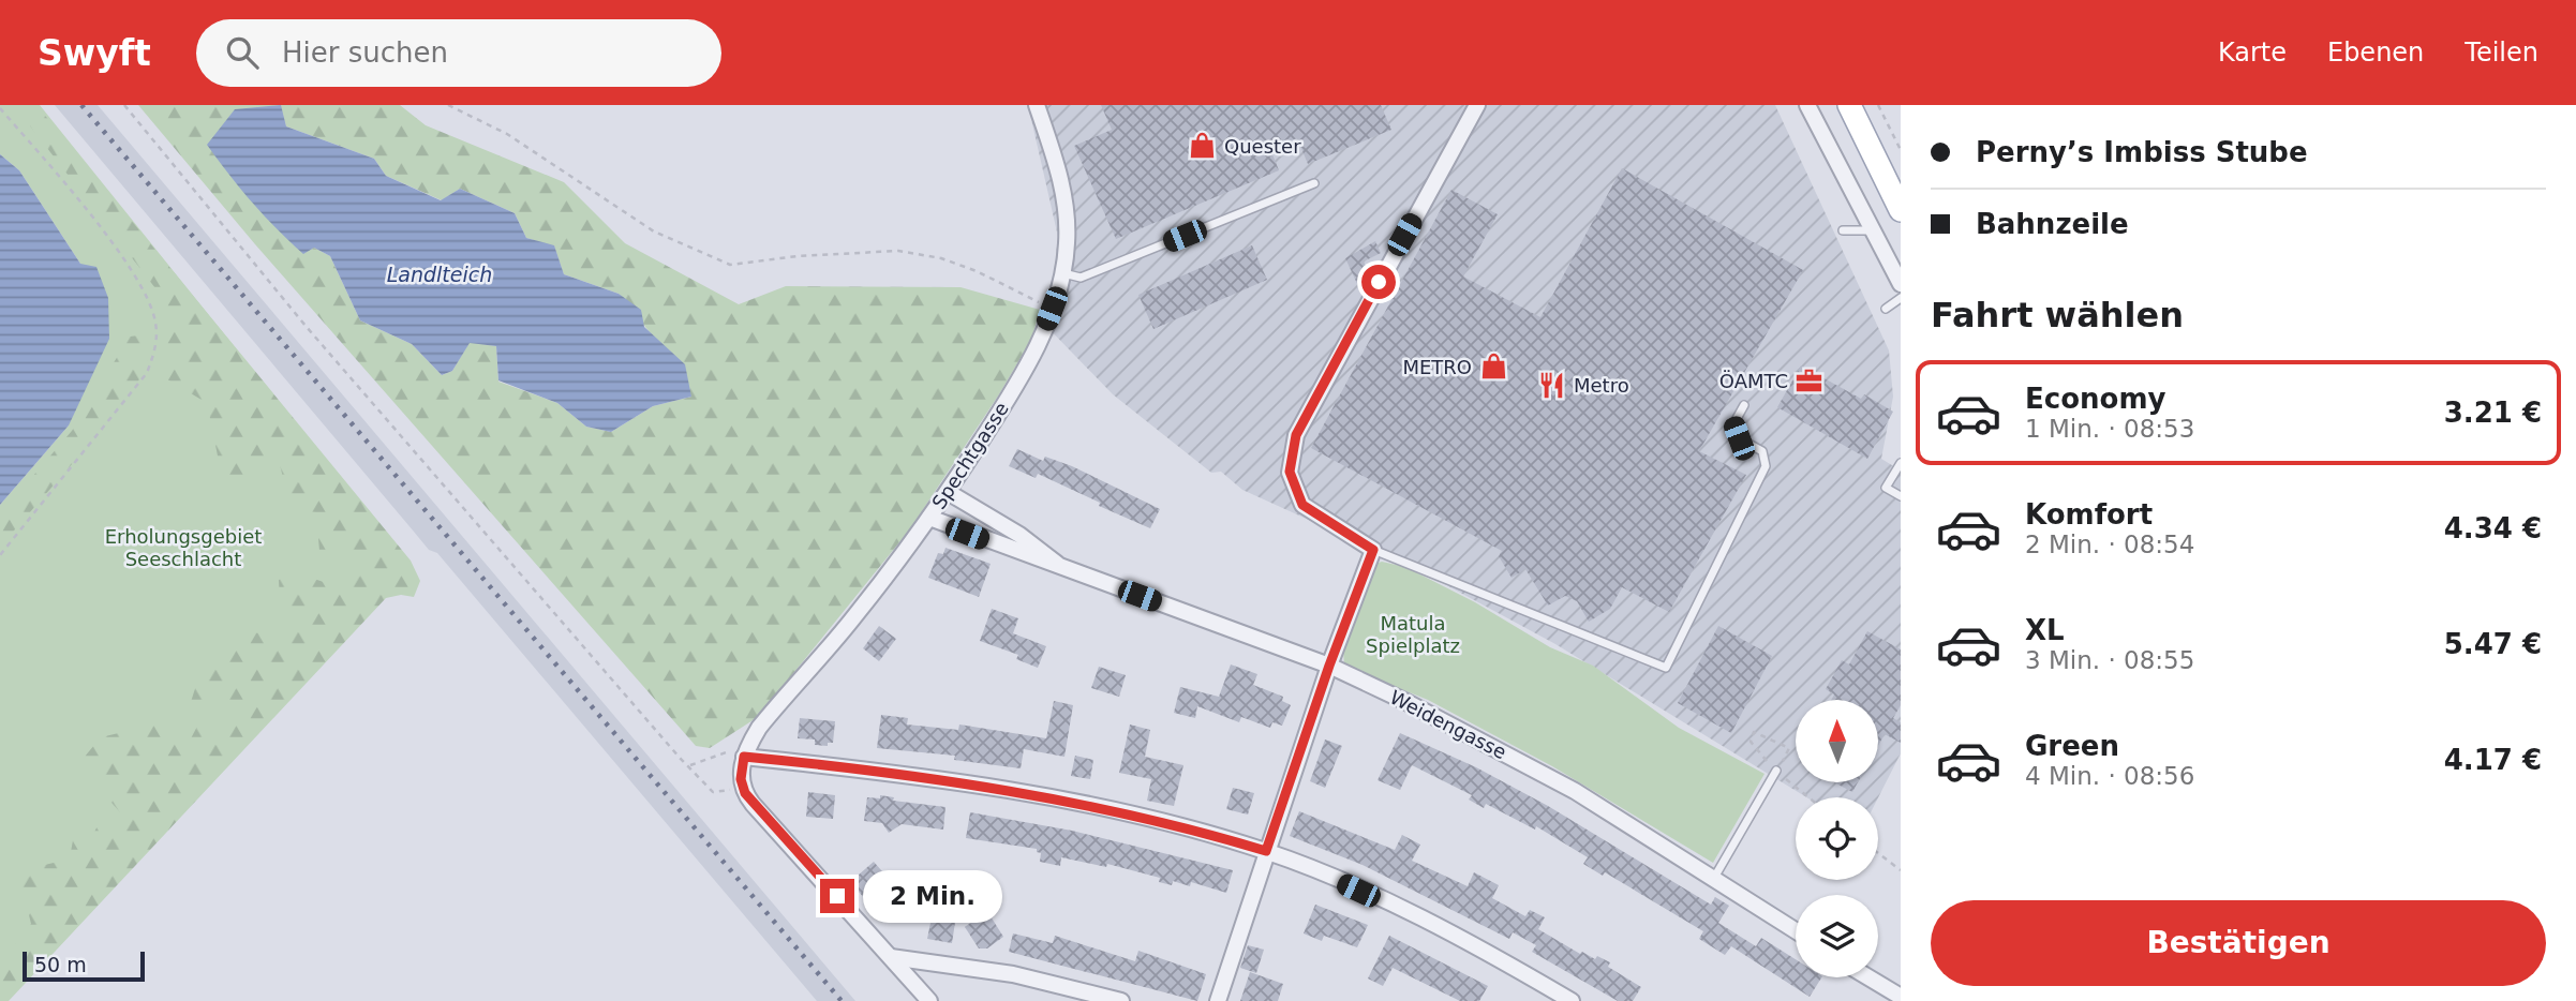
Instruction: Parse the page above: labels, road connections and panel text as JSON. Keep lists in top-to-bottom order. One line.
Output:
{"streets":{"street":["Spechtgasse","Weidengasse"]},"crossings":[["Spechtgasse","Weidengasse"]],"water":["Landlteich"],"parks":["Erholungsgebiet Seeschlacht","Matula Spielplatz"],"places":{"shop":["Quester","METRO"],"office":["ÖAMTC"],"restaurant":["Metro"]},"scale_bar":"50 m","north":"top","page":{"header":"Swyft","search":"Hier suchen","nav":["Karte","Ebenen","Teilen"],"banner":["Perny’s Imbiss Stube","Bahnzeile"],"heading":"Fahrt wählen","list":[{"name":"Economy","note":"1 Min. · 08:53","value":"3.21 €"},{"name":"Komfort","note":"2 Min. · 08:54","value":"4.34 €"},{"name":"XL","note":"3 Min. · 08:55","value":"5.47 €"},{"name":"Green","note":"4 Min. · 08:56","value":"4.17 €"}],"bubble":"2 Min.","buttons":"Bestätigen","scale":"50 m"}}
